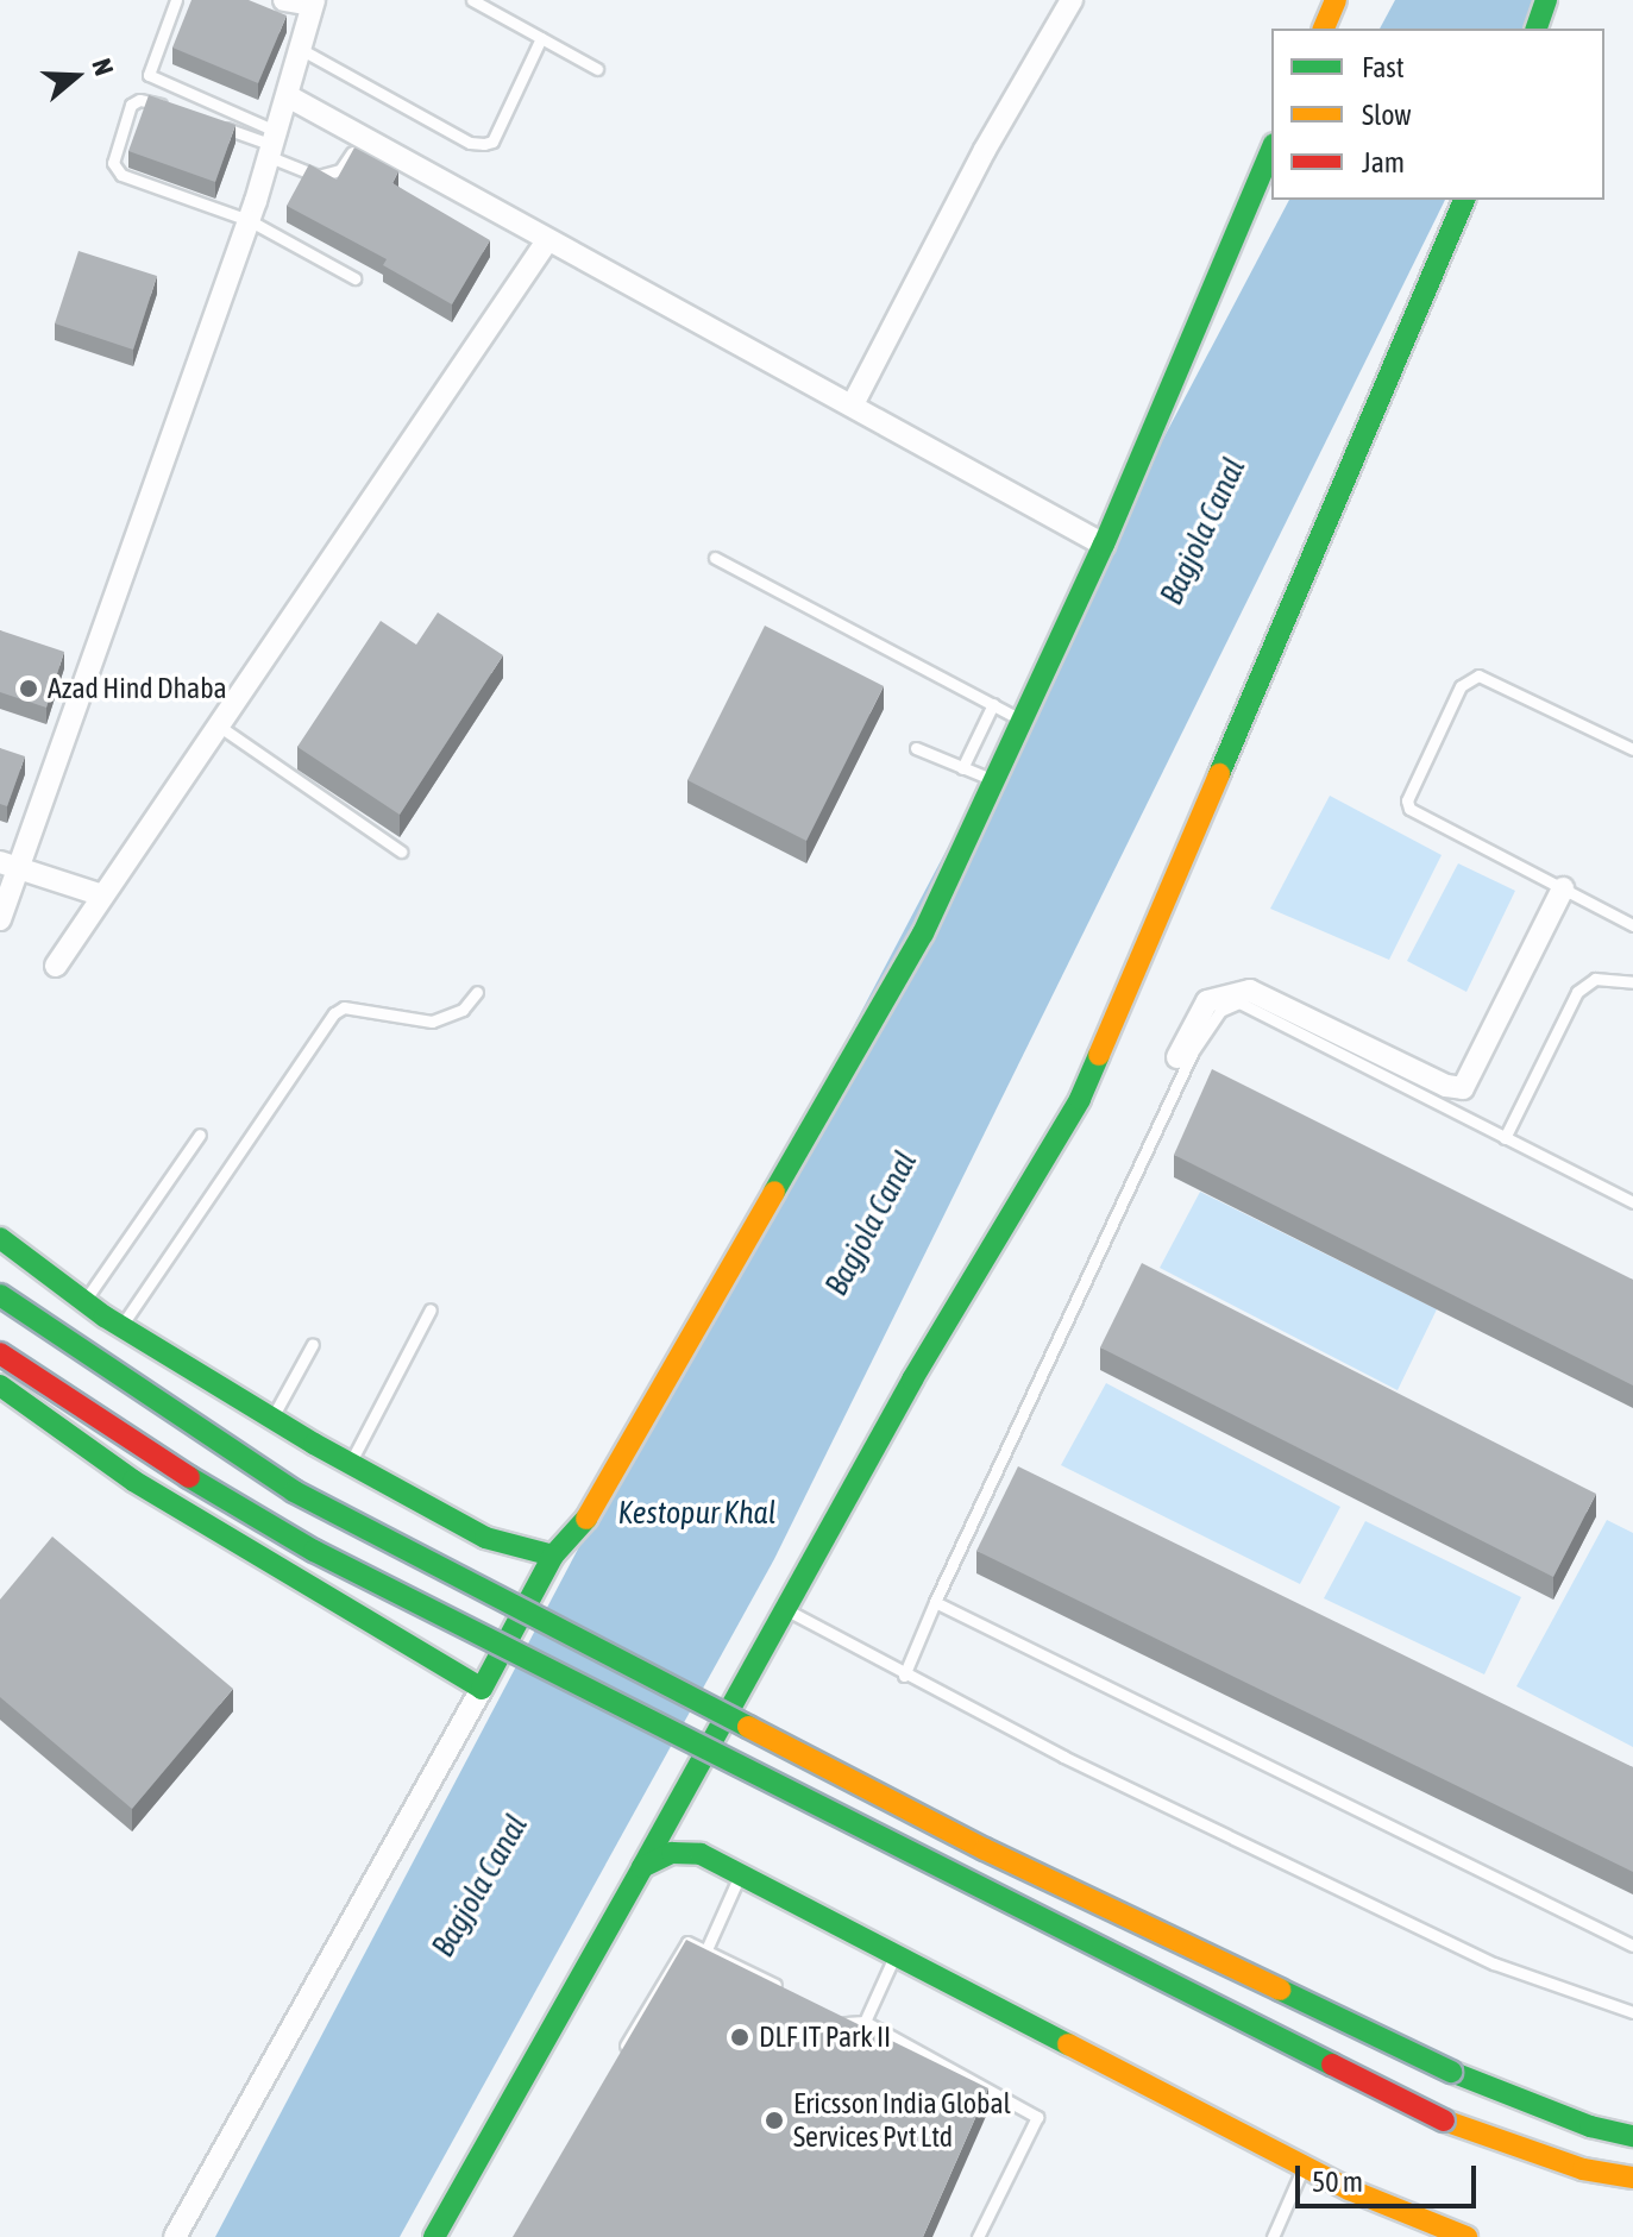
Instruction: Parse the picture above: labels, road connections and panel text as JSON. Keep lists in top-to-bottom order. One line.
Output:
{"water":["Bagjola Canal","Kestopur Khal"],"places":["Azad Hind Dhaba","DLF IT Park II","Ericsson India Global Services Pvt Ltd"],"legend":["Fast","Slow","Jam"],"scale_bar":"50 m","north":"right"}
